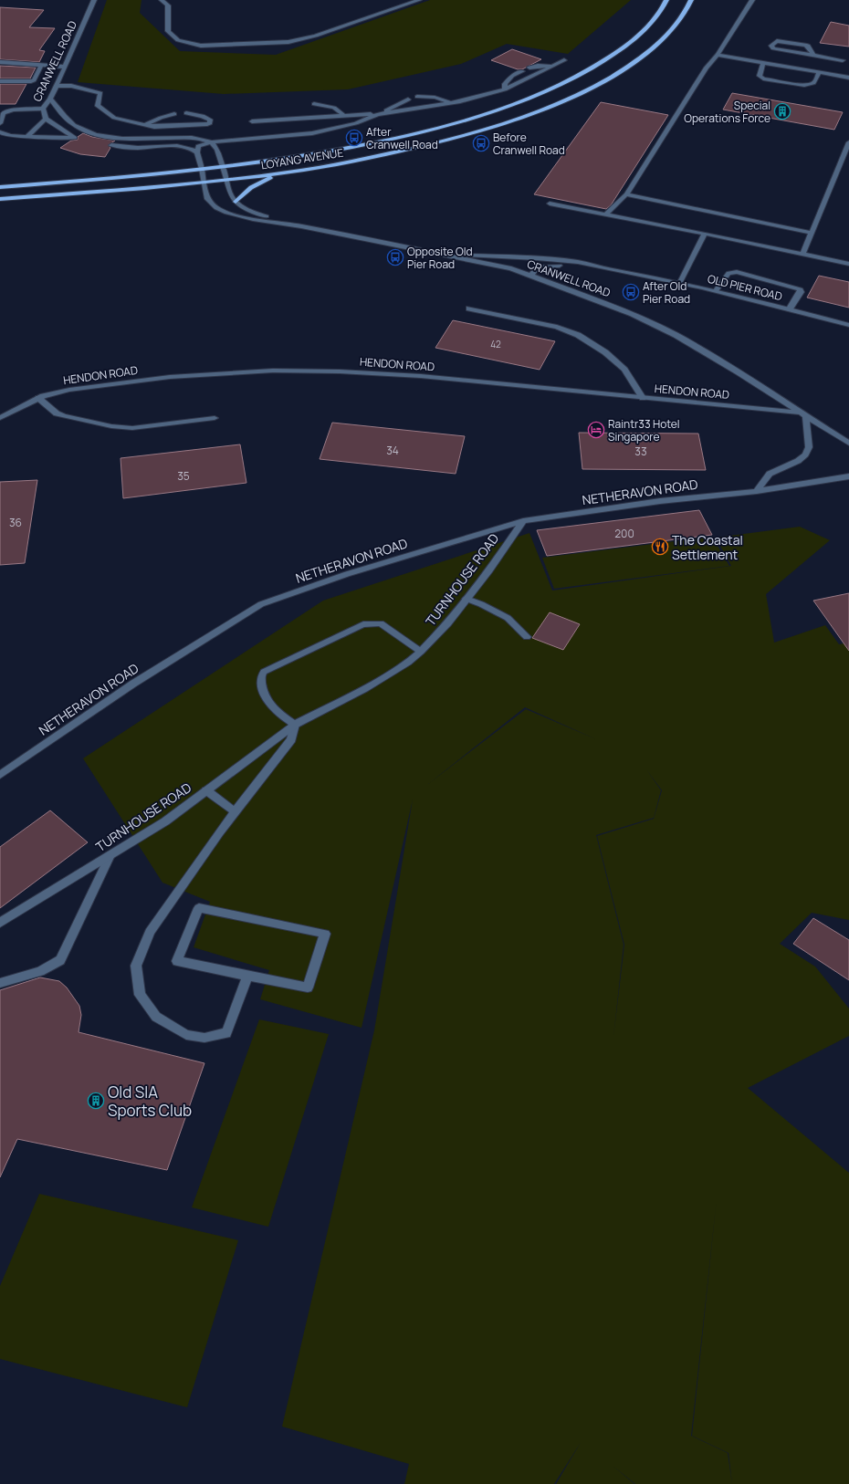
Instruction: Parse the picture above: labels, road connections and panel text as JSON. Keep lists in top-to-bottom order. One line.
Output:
{"streets":{"main road":["LOYANG AVENUE"],"street":["CRANWELL ROAD","OLD PIER ROAD","HENDON ROAD","NETHERAVON ROAD","TURNHOUSE ROAD"]},"crossings":[["CRANWELL ROAD","LOYANG AVENUE"],["CRANWELL ROAD","OLD PIER ROAD"],["CRANWELL ROAD","HENDON ROAD"],["NETHERAVON ROAD","TURNHOUSE ROAD"]],"places":{"building":["Special Operations Force","Old SIA Sports Club"],"bus stop":["After Cranwell Road","Before Cranwell Road","Opposite Old Pier Road","After Old Pier Road"],"hotel":["Raintr33 Hotel Singapore"],"restaurant":["The Coastal Settlement"]},"house_numbers":["42","34","33","35","36","200"]}
